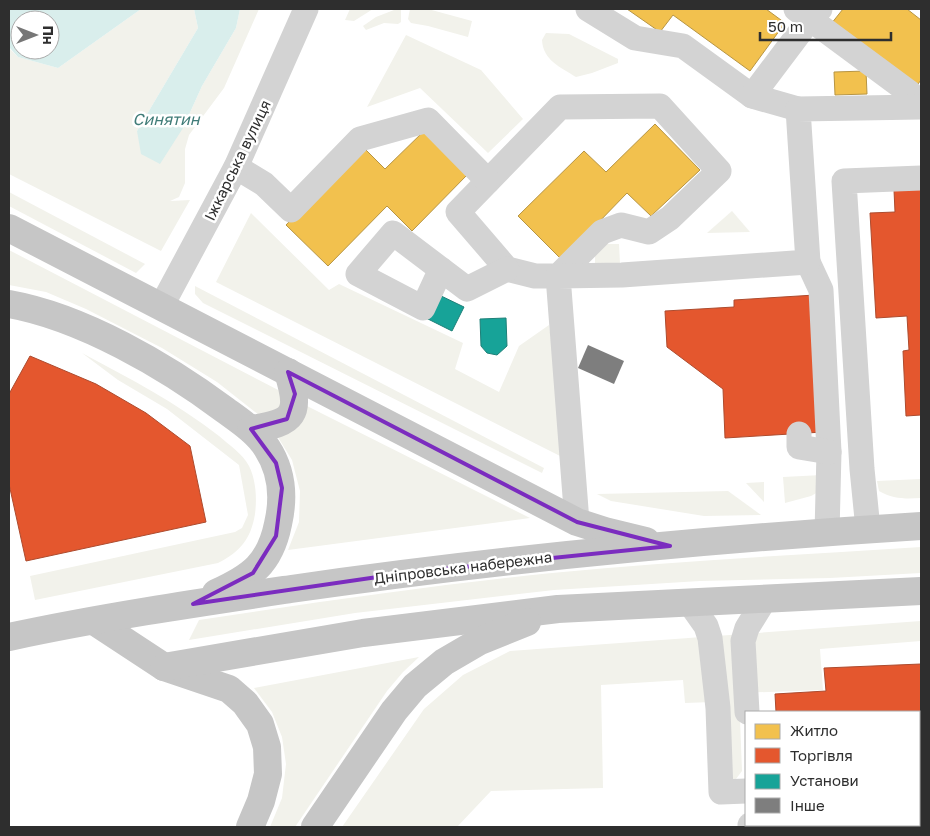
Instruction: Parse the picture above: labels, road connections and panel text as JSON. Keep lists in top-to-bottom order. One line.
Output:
{"streets":{"main road":["Дніпровська набережна"],"street":["Іжкарська вулиця"]},"water":["Синятин"],"legend":["Житло","Торгівля","Установи","Інше"],"scale_bar":"50 m","north":"right"}
